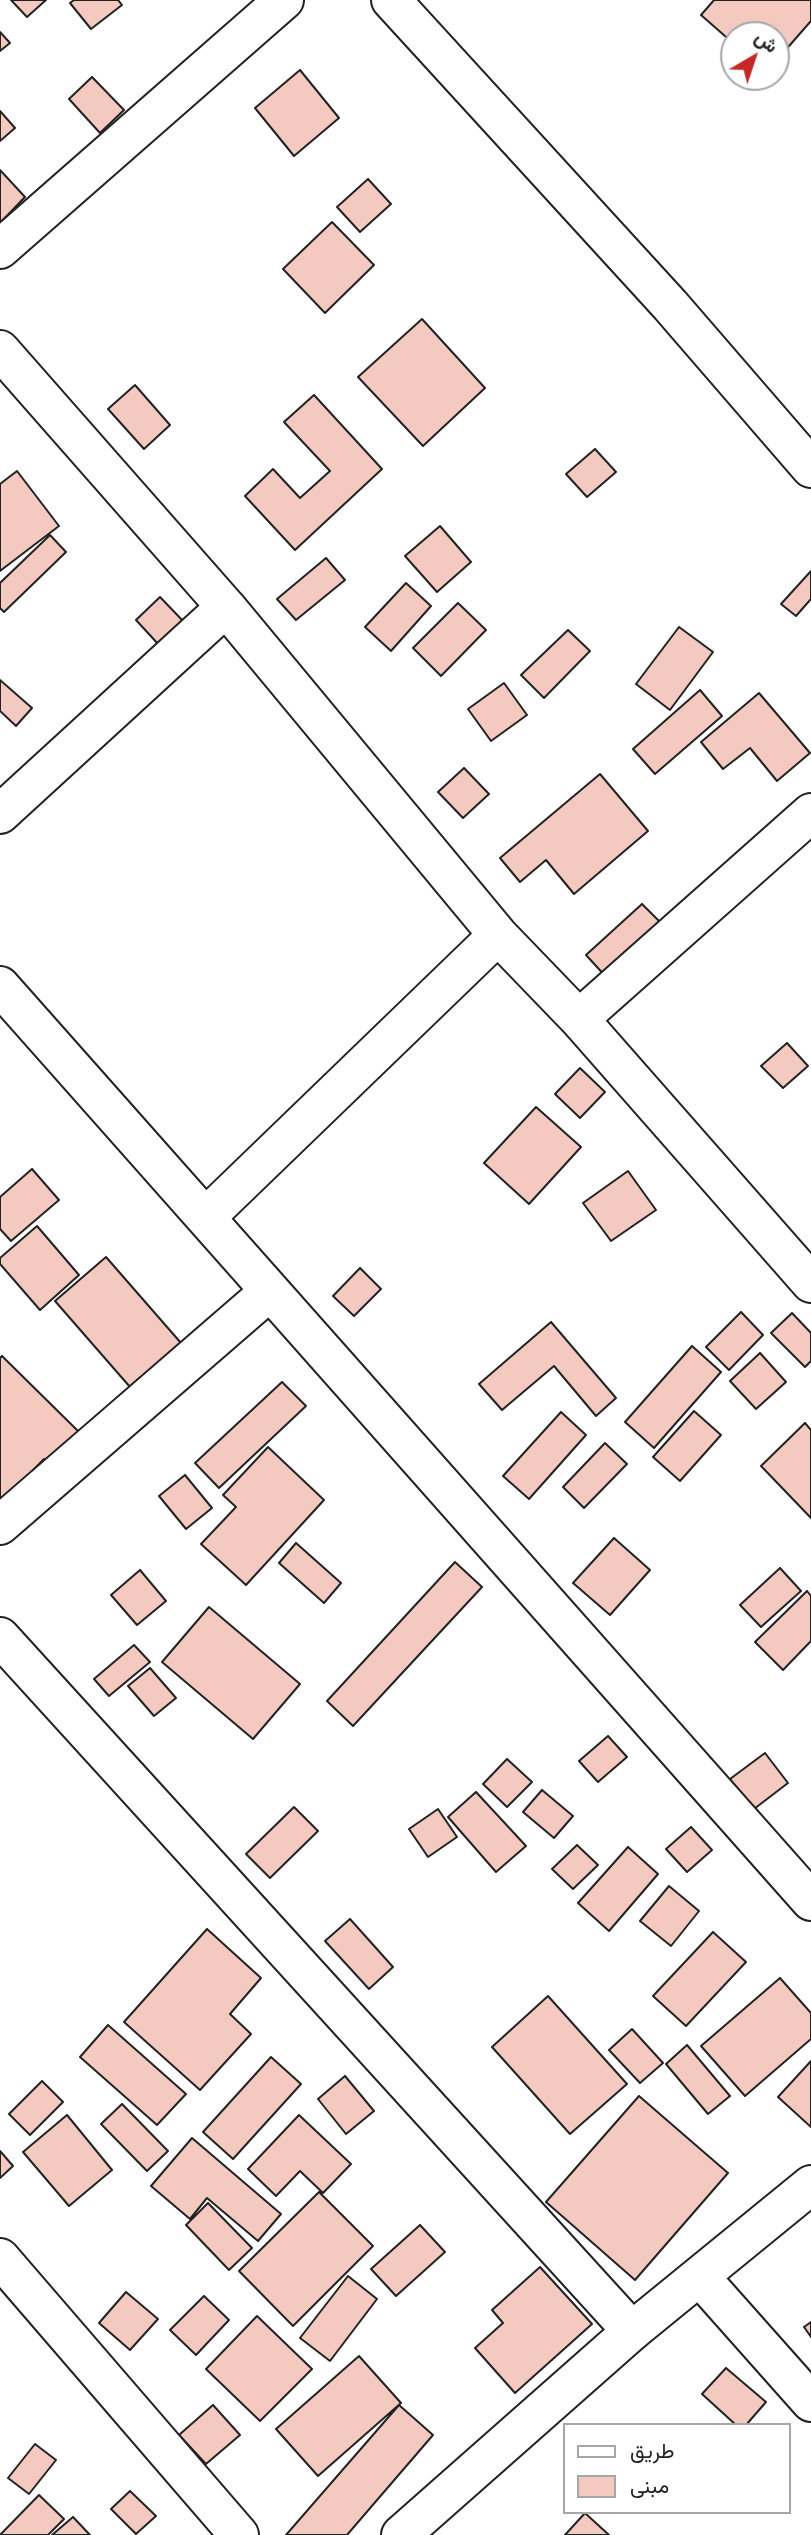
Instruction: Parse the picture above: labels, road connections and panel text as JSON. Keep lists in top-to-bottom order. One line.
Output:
{"legend":["طريق","مبنى"],"north":"top right"}
